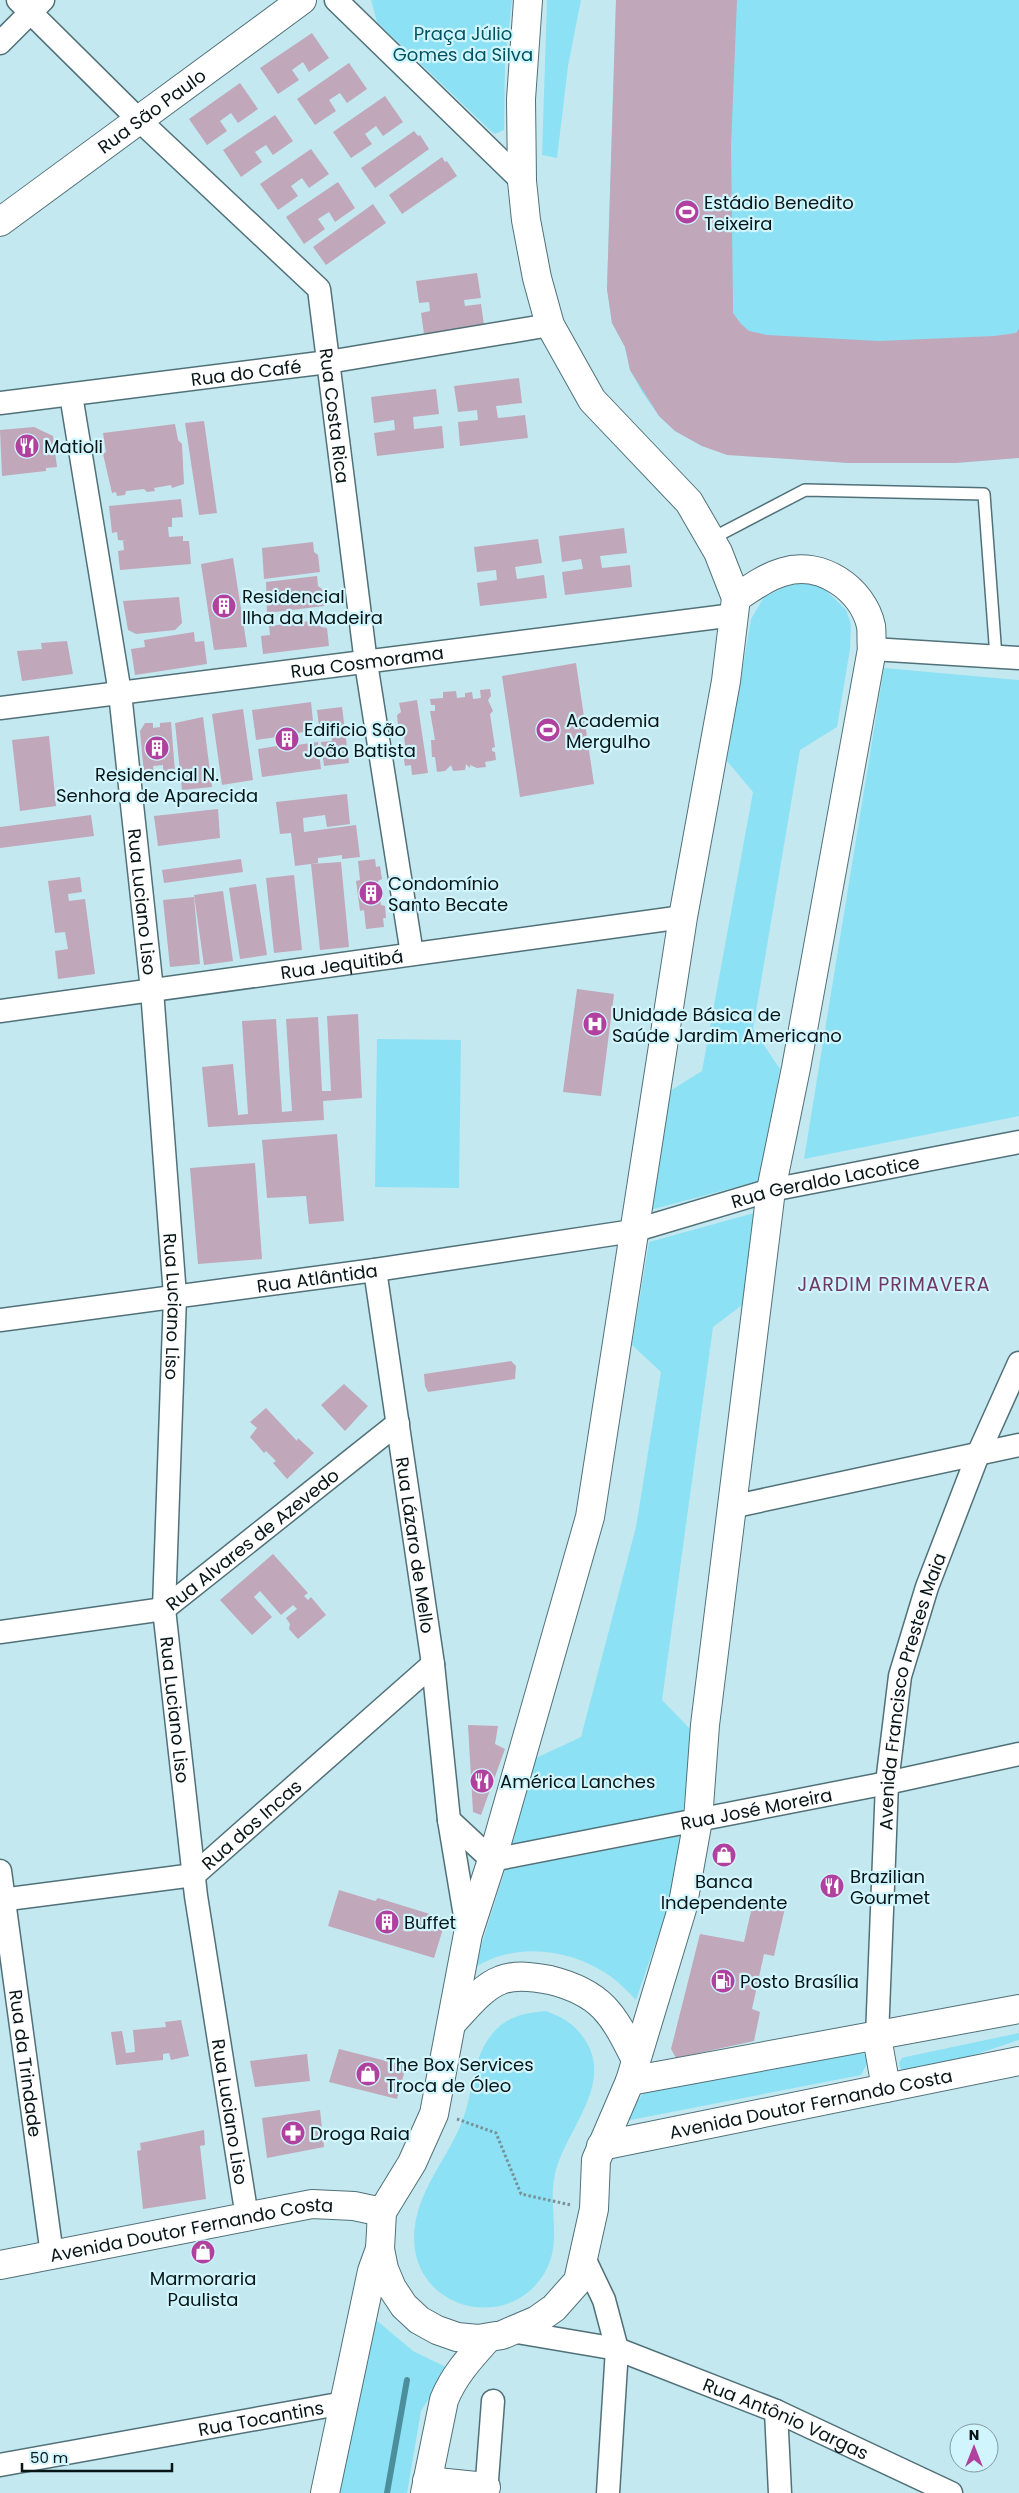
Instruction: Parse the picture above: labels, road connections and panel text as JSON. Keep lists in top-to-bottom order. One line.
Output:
{"streets":{"main road":["Rua São Paulo","Avenida Doutor Fernando Costa"],"street":["Rua do Café","Rua Costa Rica","Rua Cosmorama","Rua Luciano Liso","Rua Jequitibá","Rua Geraldo Lacotice","Rua Atlântida","Rua Alvares de Azevedo","Rua Lázaro de Mello","Avenida Francisco Prestes Maia","Rua José Moreira","Rua dos Incas","Rua da Trindade","Rua Tocantins","Rua Antônio Vargas"]},"crossings":[["Rua São Paulo","Rua Costa Rica"],["Rua do Café","Rua Costa Rica"],["Rua do Café","Rua Luciano Liso"],["Rua Costa Rica","Rua Cosmorama"],["Rua Costa Rica","Rua Jequitibá"],["Rua Cosmorama","Rua Luciano Liso"],["Rua Luciano Liso","Rua Jequitibá"],["Rua Luciano Liso","Rua Atlântida"],["Rua Luciano Liso","Rua Alvares de Azevedo"],["Rua Luciano Liso","Rua dos Incas"],["Rua Luciano Liso","Avenida Doutor Fernando Costa"],["Rua Geraldo Lacotice","Rua Atlântida"],["Rua Atlântida","Rua Lázaro de Mello"],["Rua Alvares de Azevedo","Rua Lázaro de Mello"],["Rua Lázaro de Mello","Rua dos Incas"],["Avenida Francisco Prestes Maia","Rua José Moreira"],["Rua dos Incas","Rua da Trindade"],["Rua da Trindade","Avenida Doutor Fernando Costa"]],"districts":["JARDIM PRIMAVERA"],"parks":["Praça Júlio Gomes da Silva"],"places":{"sports":["Estádio Benedito Teixeira","Academia Mergulho"],"restaurant":["Matioli","América Lanches","Brazilian Gourmet"],"building":["Residencial Ilha da Madeira","Edificio São João Batista","Residencial N. Senhora de Aparecida","Condomínio Santo Becate","Buffet"],"hospital":["Unidade Básica de Saúde Jardim Americano"],"shop":["Banca Independente","The Box Services Troca de Óleo","Marmoraria Paulista"],"fuel station":["Posto Brasília"],"pharmacy":["Droga Raia"]},"scale_bar":"50 m","north":"top"}
